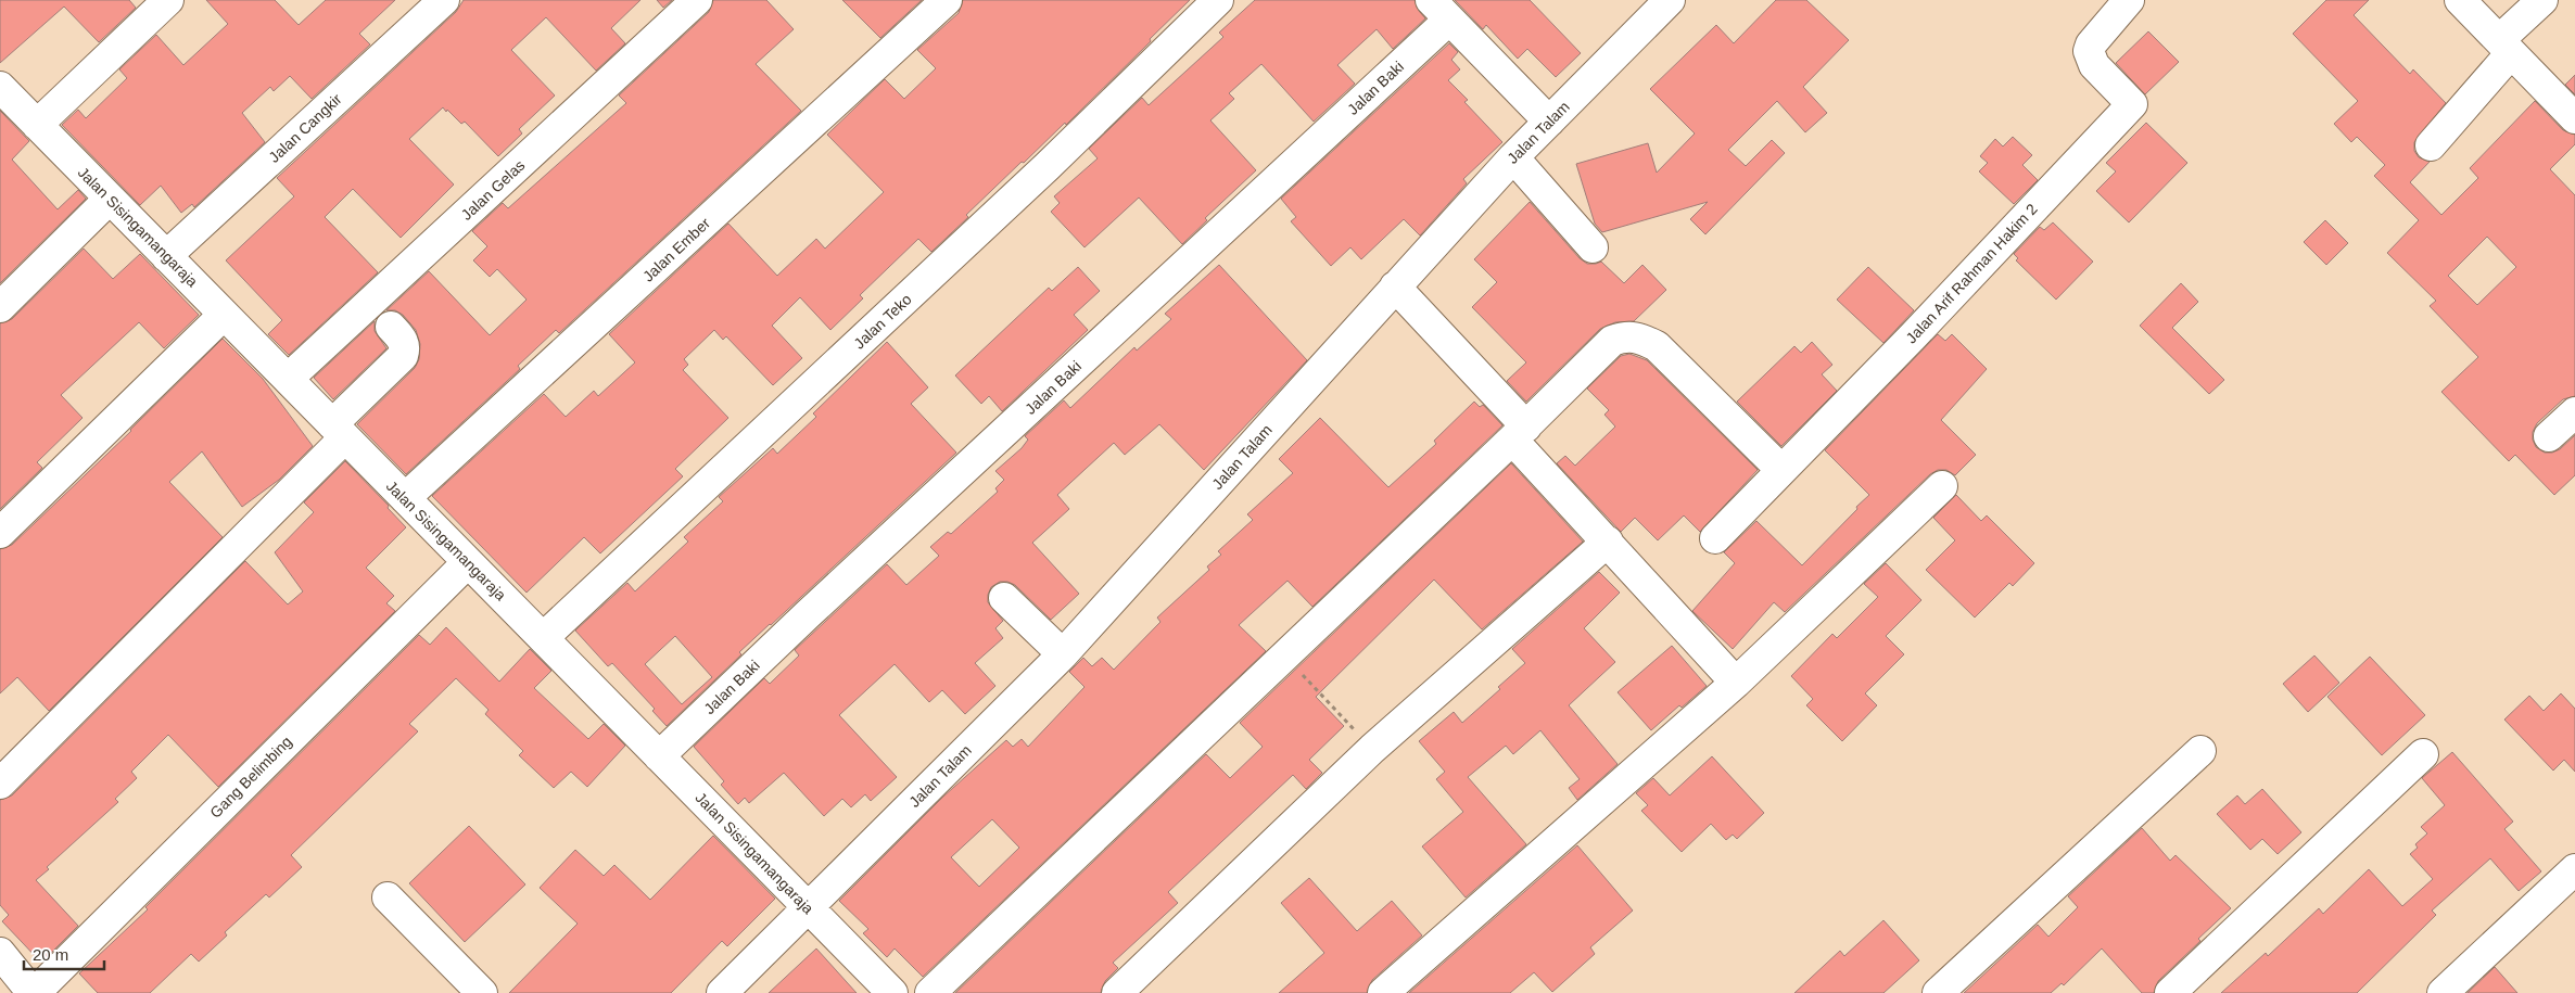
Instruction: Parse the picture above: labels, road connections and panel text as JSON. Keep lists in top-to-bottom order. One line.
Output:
{"streets":{"street":["Jalan Baki","Jalan Cangkir","Jalan Talam","Jalan Gelas","Jalan Sisingamangaraja","Jalan Ember","Jalan Arif Rahman Hakim 2","Jalan Teko","Gang Belimbing"]},"crossings":[["Jalan Baki","Jalan Sisingamangaraja"],["Jalan Cangkir","Jalan Sisingamangaraja"],["Jalan Talam","Jalan Sisingamangaraja"],["Jalan Gelas","Jalan Sisingamangaraja"],["Jalan Sisingamangaraja","Jalan Ember"],["Jalan Sisingamangaraja","Jalan Teko"],["Jalan Sisingamangaraja","Gang Belimbing"]],"scale_bar":"20 m"}
